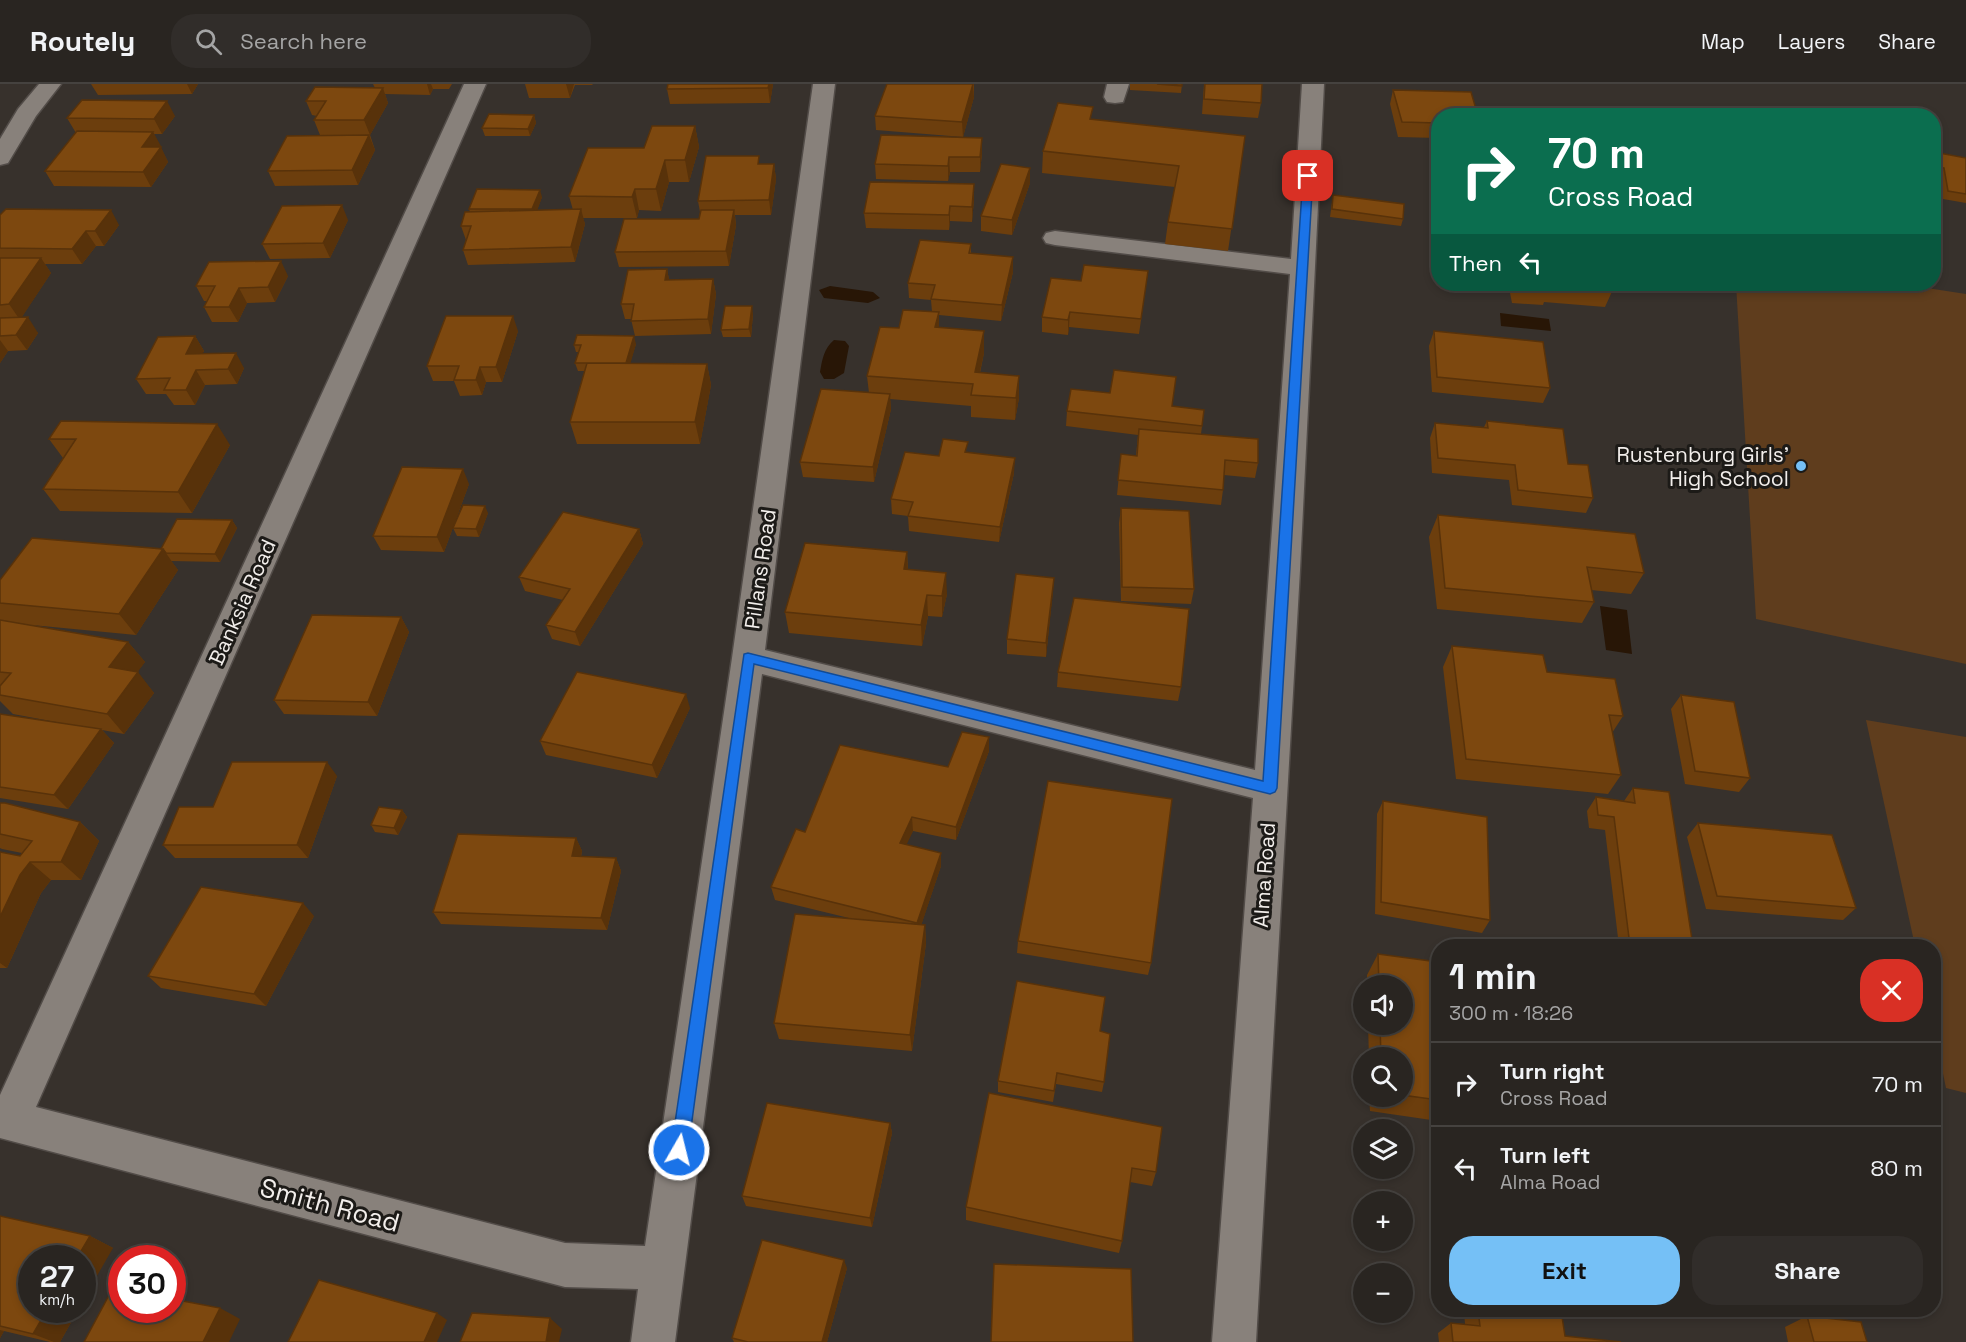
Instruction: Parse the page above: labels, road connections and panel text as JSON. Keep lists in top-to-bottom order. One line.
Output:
{"streets":{"street":["Pillans Road","Banksia Road","Alma Road","Smith Road"]},"crossings":[["Pillans Road","Smith Road"],["Banksia Road","Smith Road"]],"places":["Rustenburg Girls' High School"],"page":{"header":"Routely","search":"Search here","nav":["Map","Layers","Share"],"turn":["70 m","Cross Road"],"then":"Then","heading":["1 min","300 m · 18:26"],"map_buttons":["+","−"],"list":[{"name":"Turn right","note":"Cross Road","value":"70 m"},{"name":"Turn left","note":"Alma Road","value":"80 m"}],"buttons":["Exit","Share"],"speed":"27 km/h","limit":"30"}}
